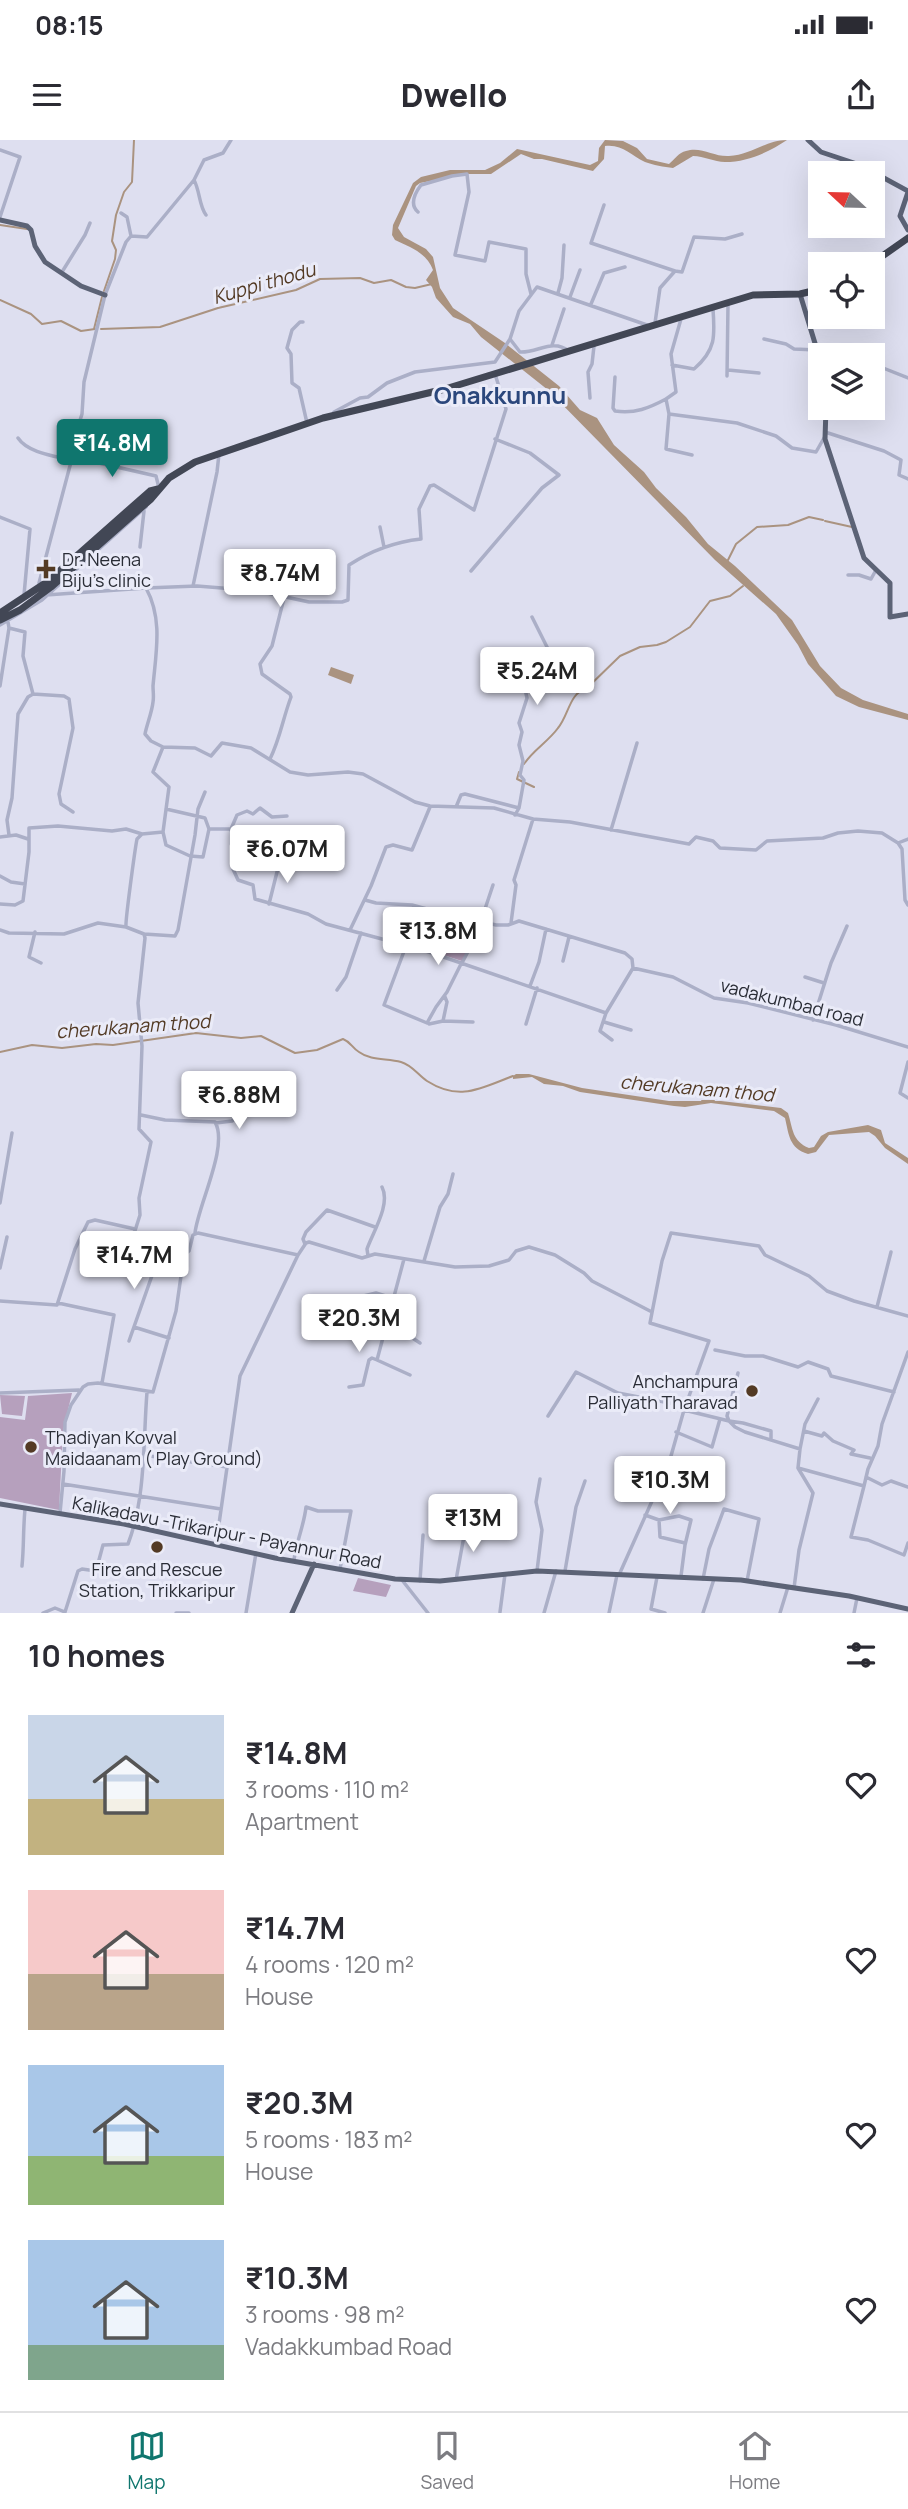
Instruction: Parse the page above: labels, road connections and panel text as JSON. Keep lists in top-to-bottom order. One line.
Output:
{"streets":{"main road":["Kalikadavu -Trikaripur - Payannur Road"],"street":["vadakumbad road"]},"districts":["Onakkunnu"],"water":["Kuppi thodu","cherukanam thod"],"places":{"health":["Dr. Neena Biju's clinic"],"other":["Anchampura Palliyath Tharavad","Thadiyan Kovval Maidaanam ( Play Ground)","Fire and Rescue Station, Trikkaripur"]},"north":"left","page":{"status":"08:15","header":"Dwello","price":["₹14.8M","₹8.74M","₹5.24M","₹6.07M","₹13.8M","₹6.88M","₹14.7M","₹20.3M","₹10.3M","₹13M"],"heading":"10 homes","list":[{"name":"₹14.8M","note":"3 rooms · 110 m² · Apartment"},{"name":"₹14.7M","note":"4 rooms · 120 m² · House"},{"name":"₹20.3M","note":"5 rooms · 183 m² · House"},{"name":"₹10.3M","note":"3 rooms · 98 m² · Vadakkumbad Road"}],"tabs":["Map","Saved","Home"]}}
